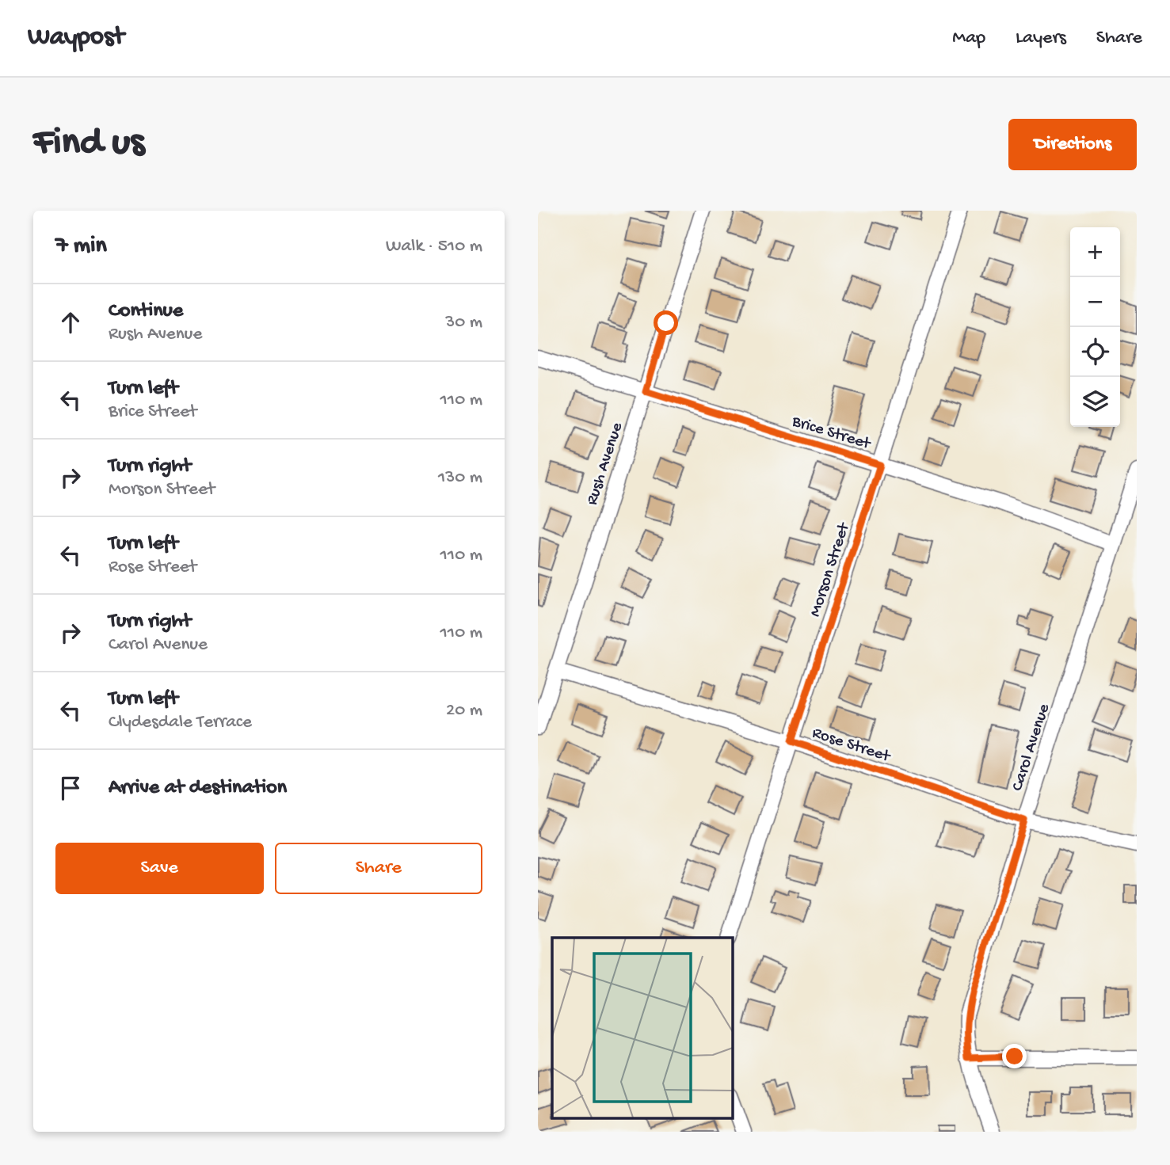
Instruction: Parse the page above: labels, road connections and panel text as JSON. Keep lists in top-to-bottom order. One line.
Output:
{"streets":{"street":["Brice Street","Rush Avenue","Morson Street","Rose Street","Carol Avenue"]},"crossings":[["Brice Street","Rush Avenue"],["Brice Street","Morson Street"],["Brice Street","Carol Avenue"],["Rush Avenue","Rose Street"],["Morson Street","Rose Street"],["Rose Street","Carol Avenue"]],"page":{"header":"Waypost","nav":["Map","Layers","Share"],"buttons":["Directions",["Save","Share"]],"title":"Find us","heading":["7 min","Walk · 510 m"],"map_buttons":["+","−"],"list":[["Continue","Rush Avenue","30 m"],["Turn left","Brice Street","110 m"],["Turn right","Morson Street","130 m"],["Turn left","Rose Street","110 m"],["Turn right","Carol Avenue","110 m"],["Turn left","Clydesdale Terrace","20 m"],"Arrive at destination"]}}
